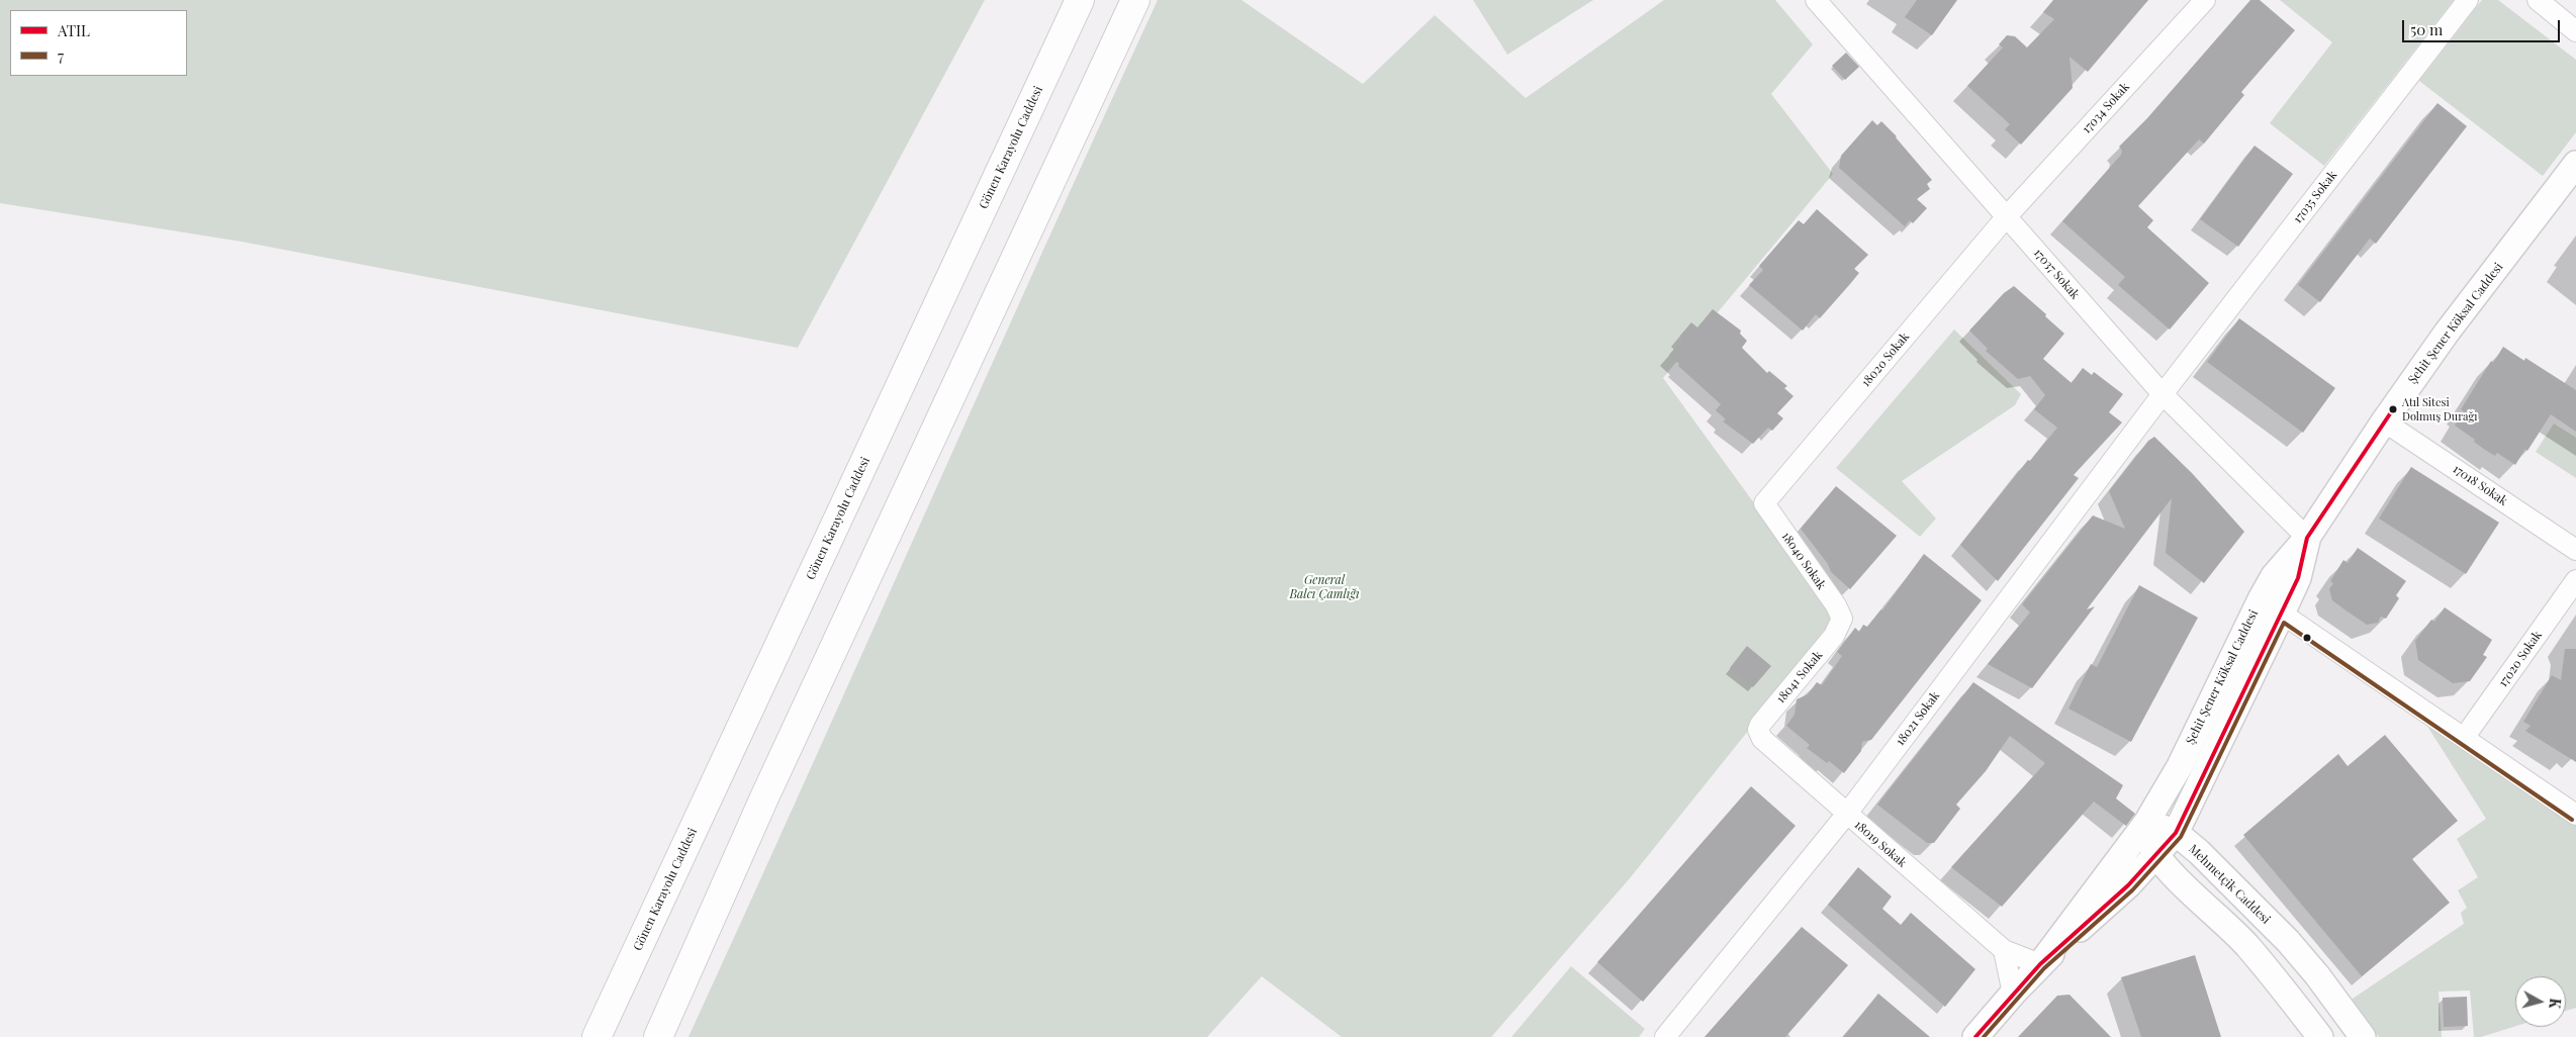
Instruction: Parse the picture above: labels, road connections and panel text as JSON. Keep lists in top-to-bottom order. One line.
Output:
{"streets":{"highway":["Gönen Karayolu Caddesi"],"main road":["Şehit Şener Köksal Caddesi","Mehmetçik Caddesi"],"street":["17034 Sokak","17035 Sokak","17037 Sokak","18020 Sokak","17018 Sokak","18040 Sokak","17020 Sokak","18041 Sokak","18021 Sokak","18019 Sokak"]},"crossings":[["17034 Sokak","17037 Sokak"],["17034 Sokak","18020 Sokak"],["17035 Sokak","17037 Sokak"],["17035 Sokak","18021 Sokak"],["17037 Sokak","Şehit Şener Köksal Caddesi"],["17037 Sokak","18020 Sokak"],["17037 Sokak","18021 Sokak"],["Şehit Şener Köksal Caddesi","17018 Sokak"],["Şehit Şener Köksal Caddesi","18019 Sokak"],["Şehit Şener Köksal Caddesi","Mehmetçik Caddesi"],["18020 Sokak","18040 Sokak"],["18040 Sokak","18041 Sokak"],["18041 Sokak","18019 Sokak"],["18021 Sokak","18019 Sokak"]],"parks":["General Balcı Çamlığı"],"places":["Atıl Sitesi Dolmuş Durağı"],"lines":["transit line ATIL","transit line 7"],"legend":["ATIL","7"],"scale_bar":"50 m","north":"right"}
